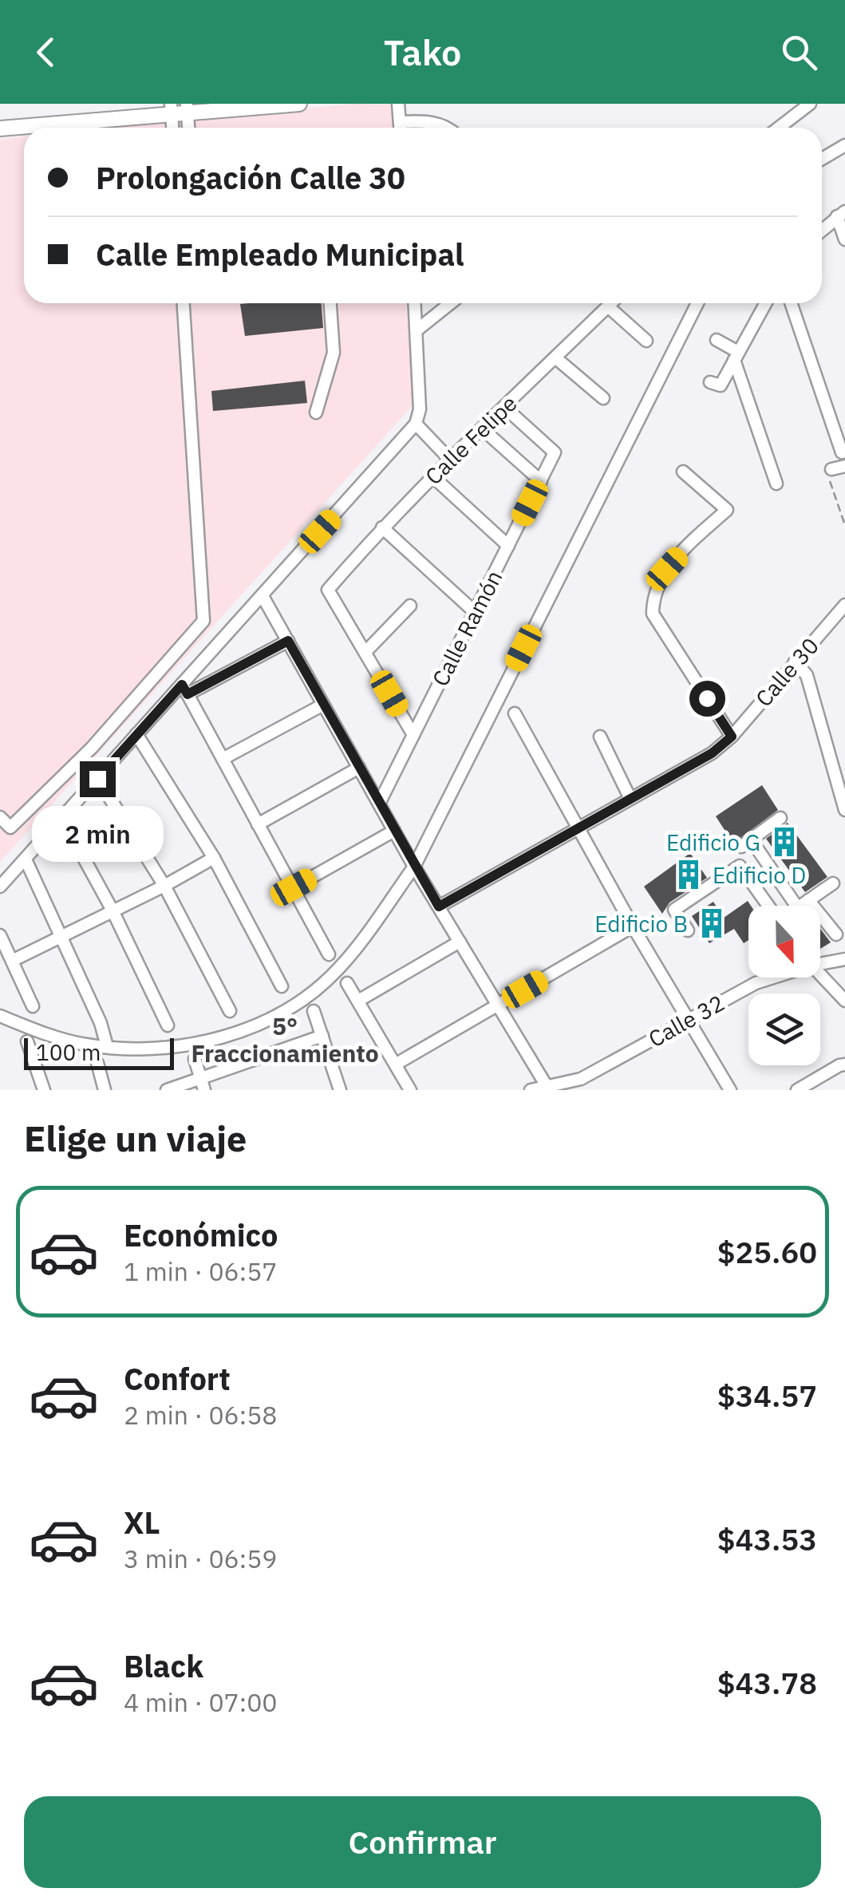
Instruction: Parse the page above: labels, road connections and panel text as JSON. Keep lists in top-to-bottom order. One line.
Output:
{"streets":{"street":["Calle Felipe","Calle Ramón","Calle 30","Calle 32"]},"crossings":[["Calle Felipe","Calle Ramón"]],"districts":["5° Fraccionamiento"],"places":{"building":["Edificio G","Edificio D","Edificio B"]},"scale_bar":"100 m","north":"bottom","page":{"header":"Tako","banner":["Prolongación Calle 30","Calle Empleado Municipal"],"bubble":"2 min","scale":"100 m","heading":"Elige un viaje","list":[{"name":"Económico","note":"1 min · 06:57","value":"$25.60"},{"name":"Confort","note":"2 min · 06:58","value":"$34.57"},{"name":"XL","note":"3 min · 06:59","value":"$43.53"},{"name":"Black","note":"4 min · 07:00","value":"$43.78"}],"buttons":"Confirmar"}}
